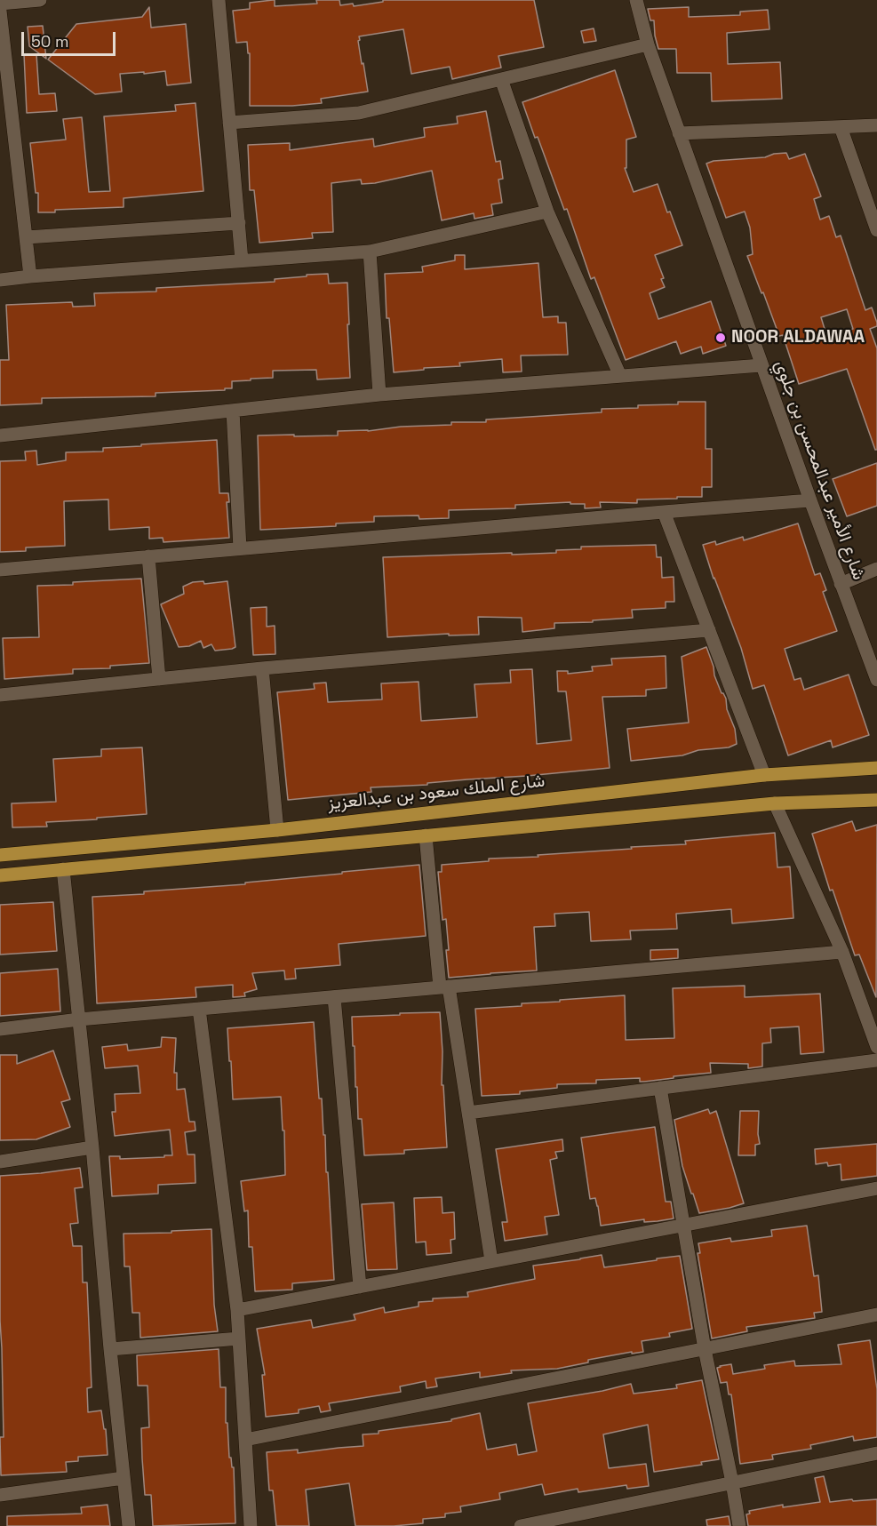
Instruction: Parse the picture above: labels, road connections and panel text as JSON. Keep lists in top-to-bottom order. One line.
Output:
{"streets":{"main road":["شارع الملك سعود بن عبدالعزيز"],"street":["شارع الأمير عبدالمحسن بن جلوي"]},"places":["NOOR ALDAWAA"],"scale_bar":"50 m"}
